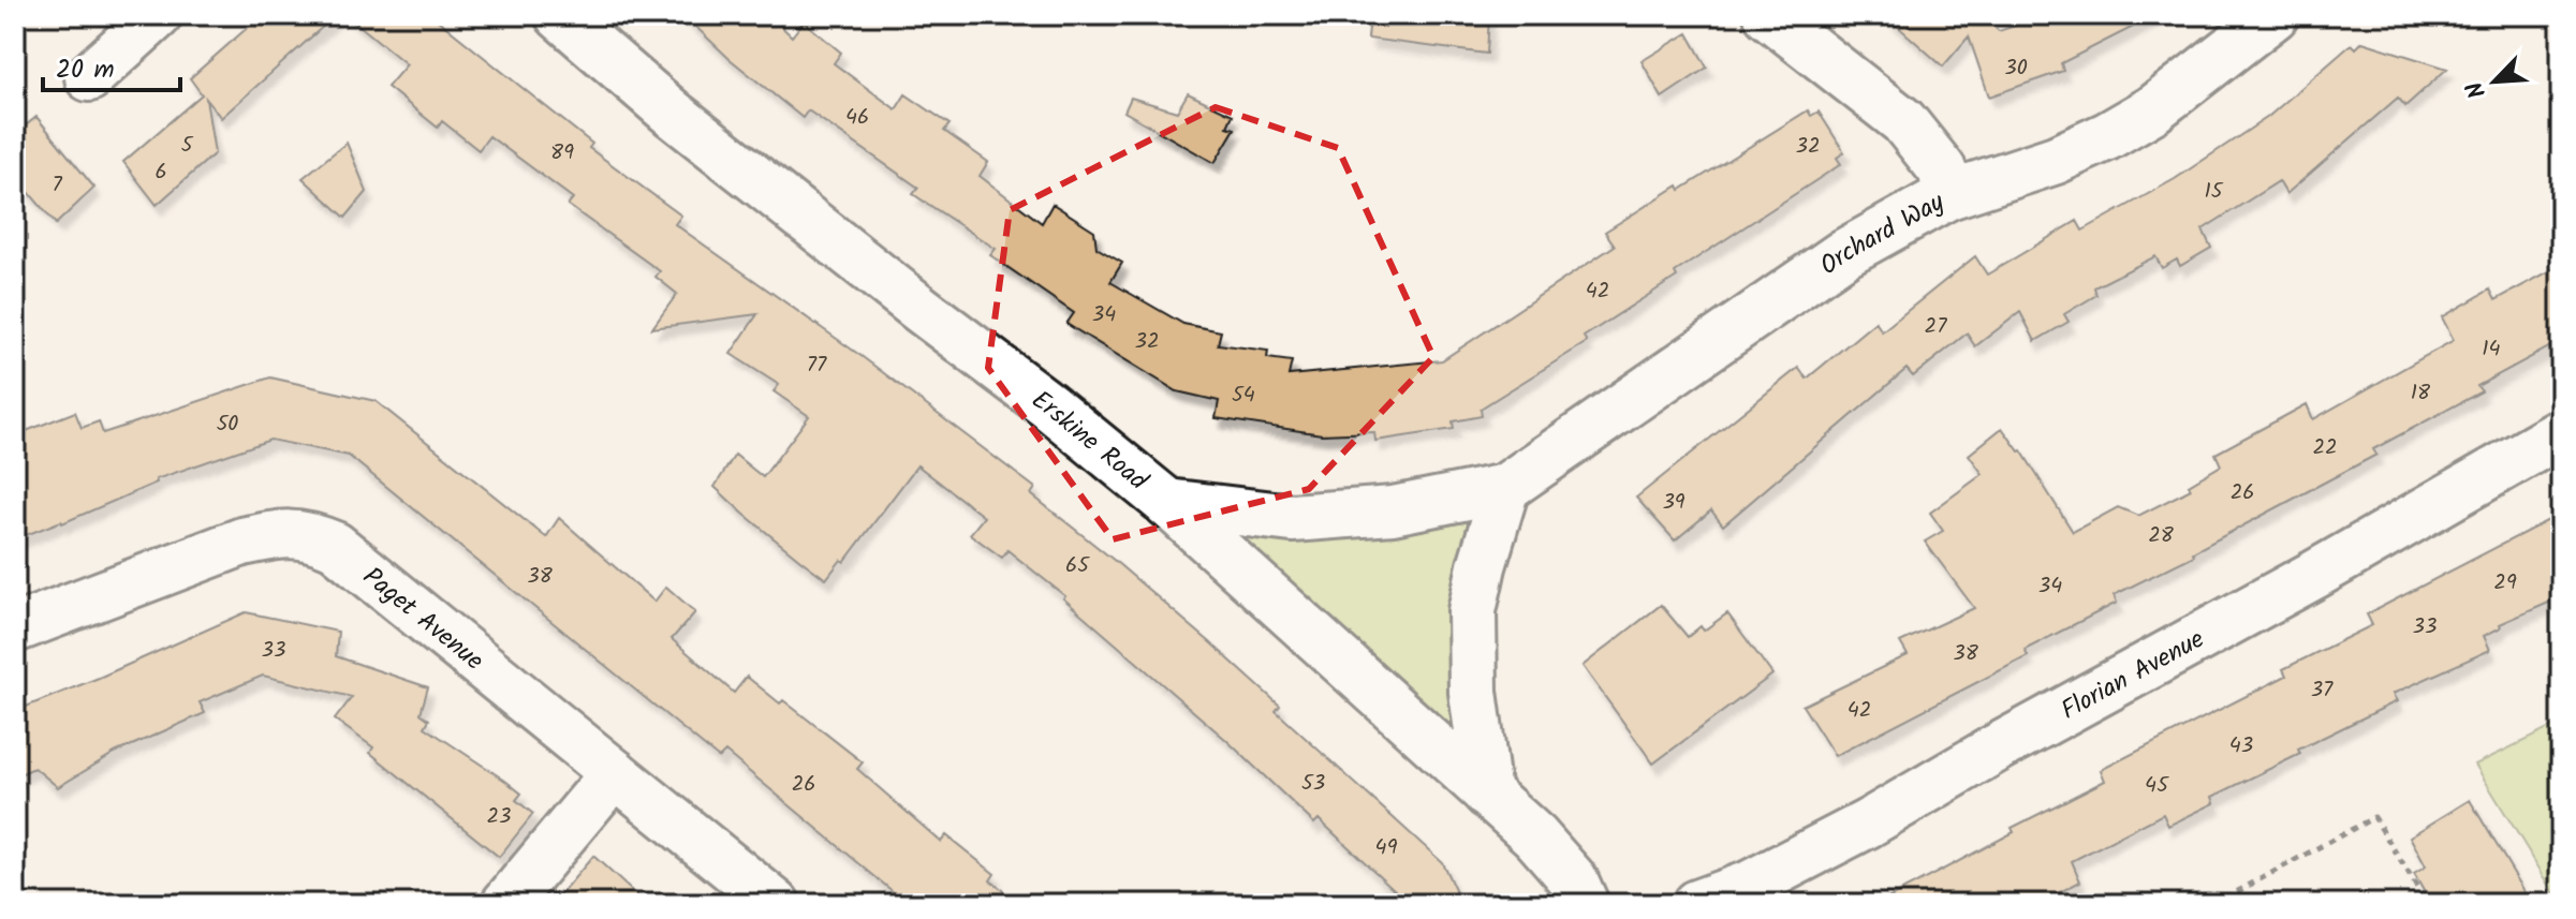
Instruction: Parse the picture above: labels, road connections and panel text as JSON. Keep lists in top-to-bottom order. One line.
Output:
{"streets":{"street":["Orchard Way","Erskine Road","Paget Avenue","Florian Avenue"]},"crossings":[["Orchard Way","Erskine Road"]],"house_numbers":["30","46","5","32","89","6","7","15","42","34","27","32","14","77","18","54","50","22","26","39","28","65","38","29","34","33","33","38","37","42","43","53","26","45","23","49"],"scale_bar":"20 m","north":"bottom left"}
